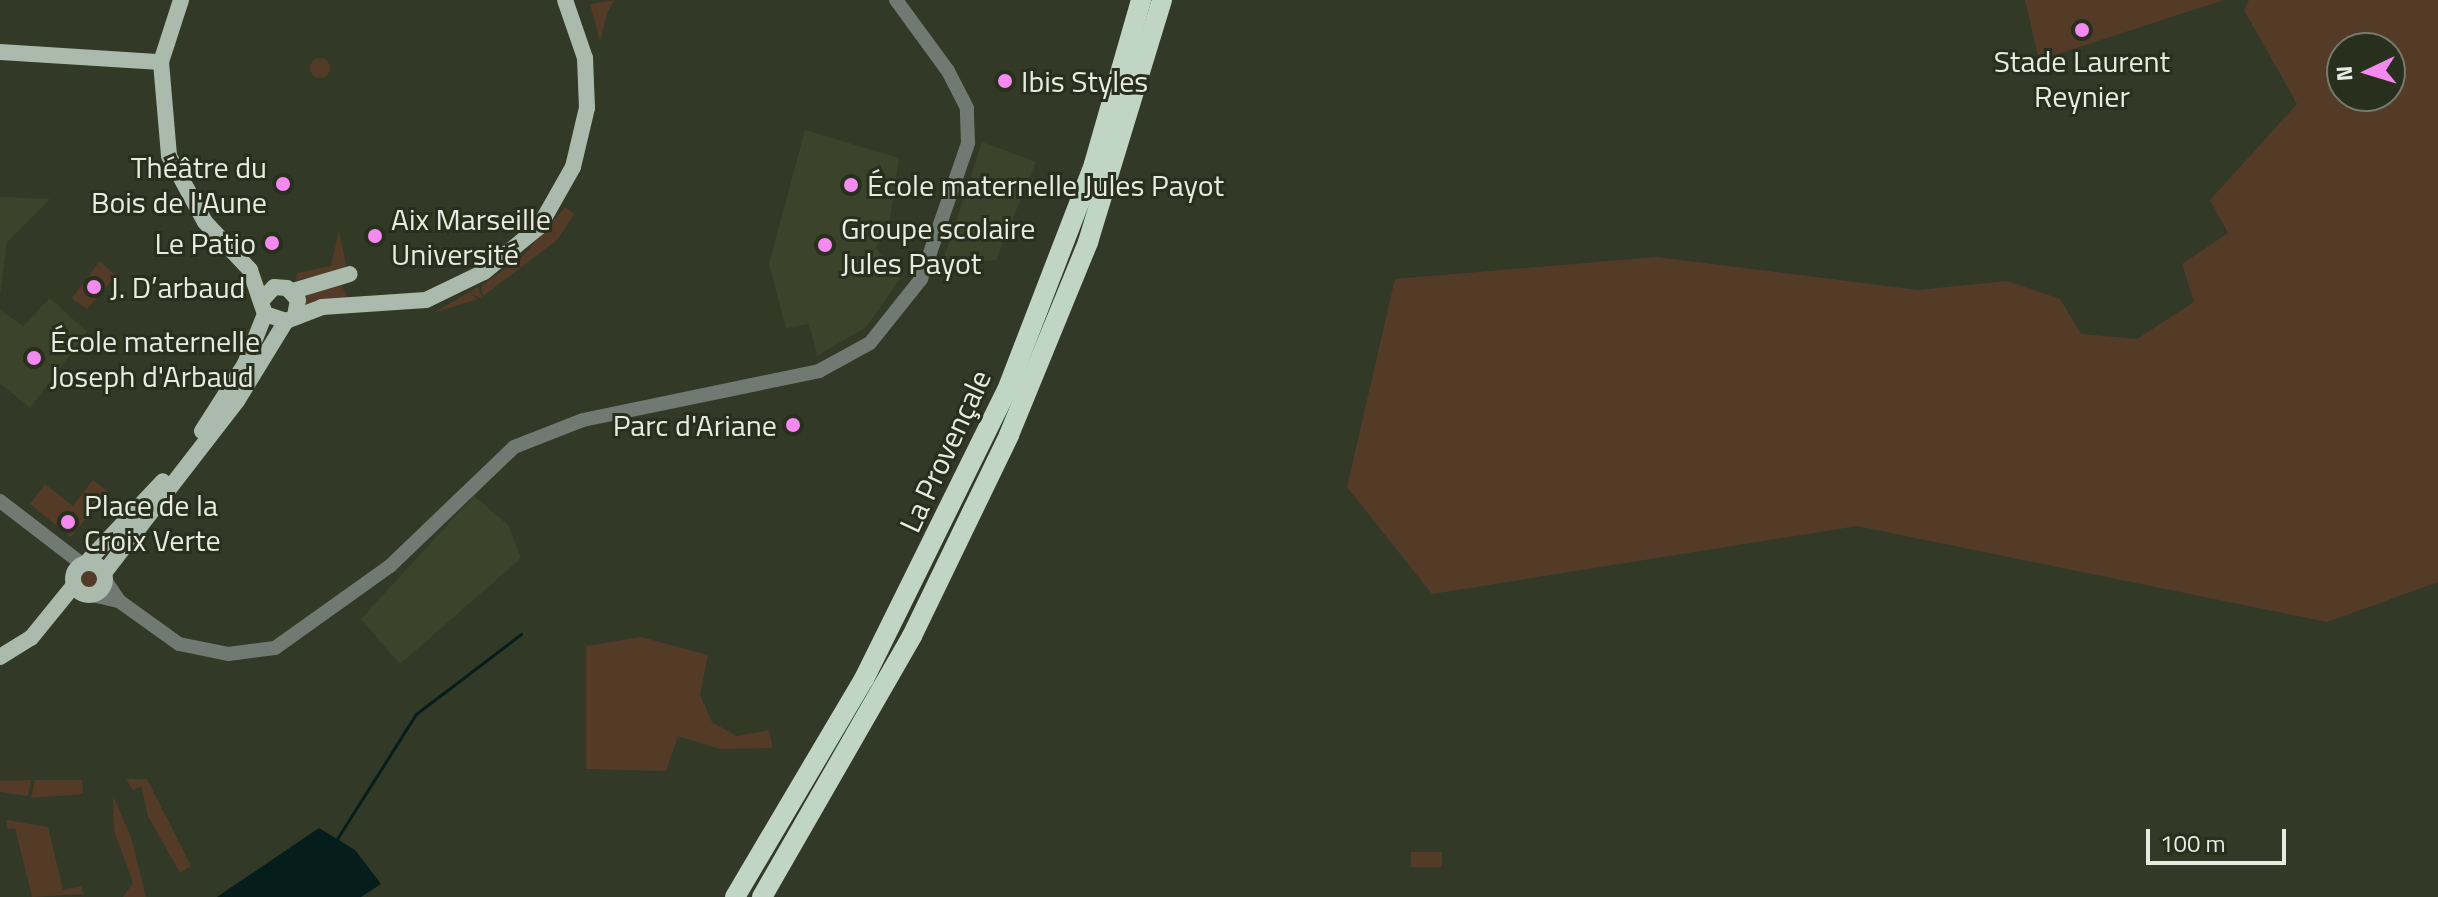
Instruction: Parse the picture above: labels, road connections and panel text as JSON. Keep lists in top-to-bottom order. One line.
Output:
{"streets":{"highway":["La Provençale"]},"places":["Stade Laurent Reynier","Ibis Styles","Théâtre du Bois de l'Aune","École maternelle Jules Payot","Aix Marseille Université","Le Patio","Groupe scolaire Jules Payot","J. D’arbaud","École maternelle Joseph d'Arbaud","Parc d'Ariane","Place de la Croix Verte"],"scale_bar":"100 m","north":"left"}
